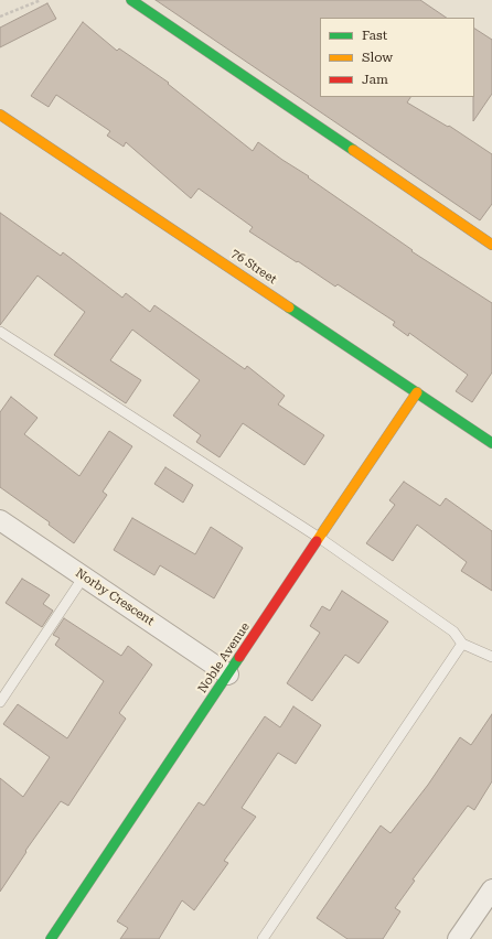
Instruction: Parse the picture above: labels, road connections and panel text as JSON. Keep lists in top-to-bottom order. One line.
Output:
{"streets":{"street":["76 Street","Norby Crescent","Noble Avenue"]},"crossings":[["76 Street","Noble Avenue"],["Norby Crescent","Noble Avenue"]],"legend":["Fast","Slow","Jam"]}
